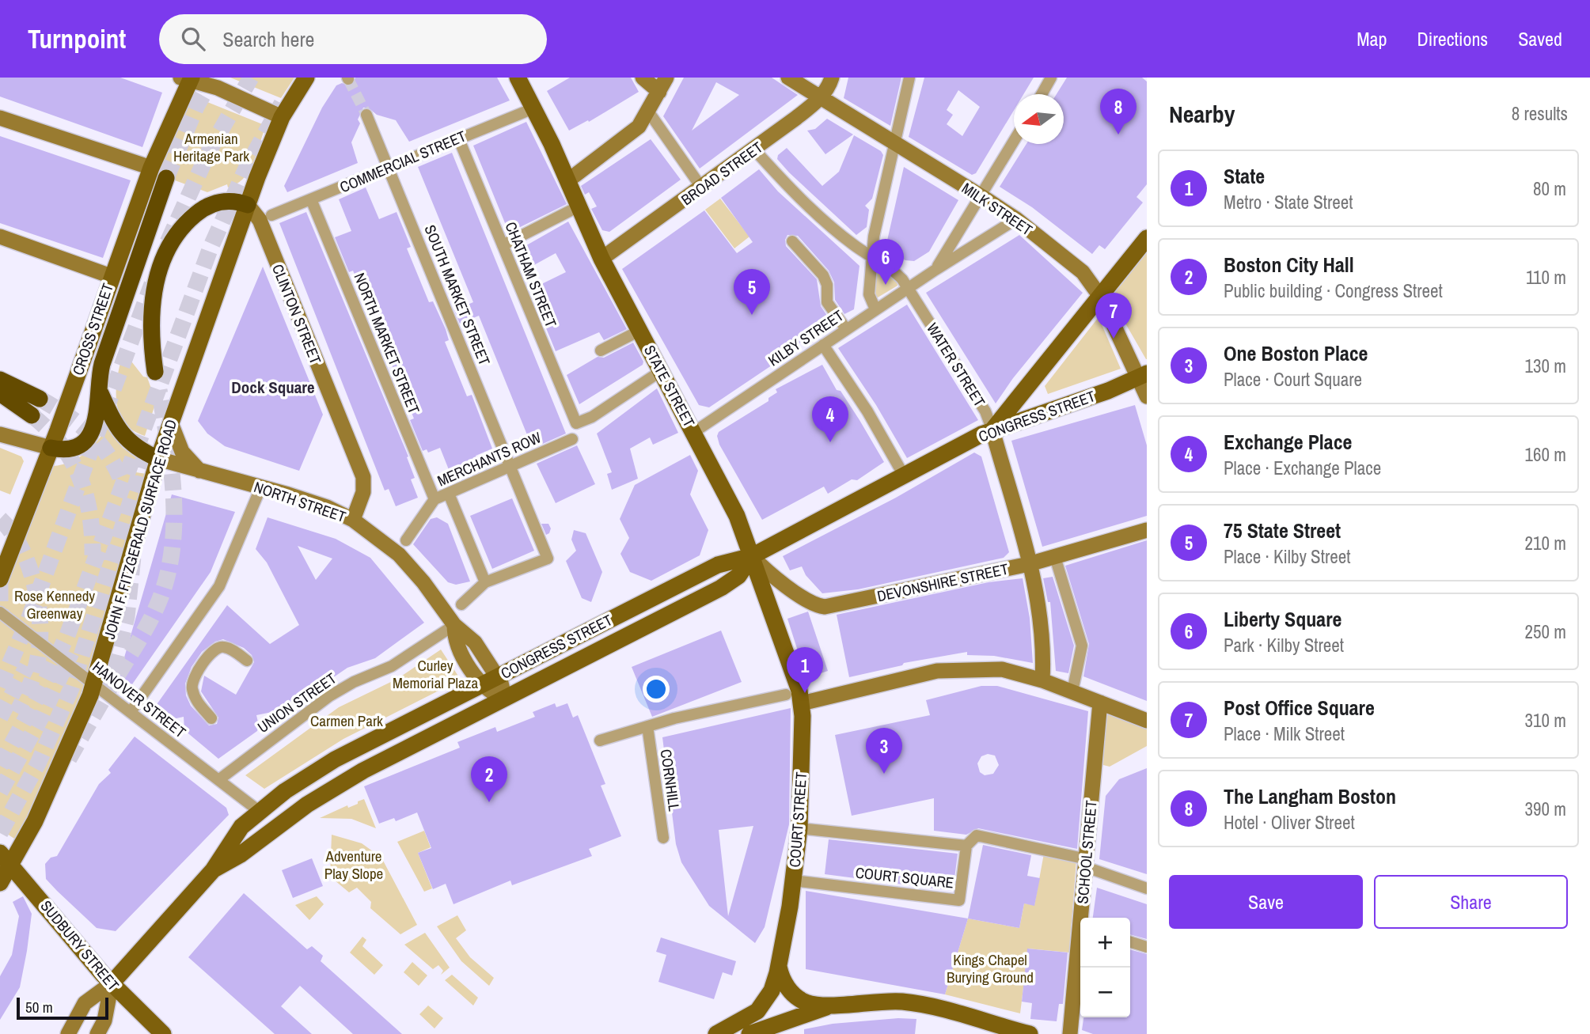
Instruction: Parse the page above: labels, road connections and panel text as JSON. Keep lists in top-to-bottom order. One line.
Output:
{"streets":{"main road":["BROAD STREET","MILK STREET","CLINTON STREET","CROSS STREET","WATER STREET","STATE STREET","CONGRESS STREET","NORTH STREET","JOHN F. FITZGERALD SURFACE ROAD","DEVONSHIRE STREET","COURT STREET","SCHOOL STREET","SUDBURY STREET"],"street":["COMMERCIAL STREET","CHATHAM STREET","SOUTH MARKET STREET","KILBY STREET","NORTH MARKET STREET","MERCHANTS ROW","HANOVER STREET","UNION STREET","CORNHILL","COURT SQUARE"]},"crossings":[["COMMERCIAL STREET","CHATHAM STREET"],["COMMERCIAL STREET","SOUTH MARKET STREET"],["COMMERCIAL STREET","NORTH MARKET STREET"],["COMMERCIAL STREET","STATE STREET"],["BROAD STREET","MILK STREET"],["BROAD STREET","WATER STREET"],["BROAD STREET","STATE STREET"],["MILK STREET","KILBY STREET"],["MILK STREET","CONGRESS STREET"],["CHATHAM STREET","STATE STREET"],["SOUTH MARKET STREET","MERCHANTS ROW"],["CLINTON STREET","NORTH STREET"],["CLINTON STREET","JOHN F. FITZGERALD SURFACE ROAD"],["KILBY STREET","WATER STREET"],["KILBY STREET","STATE STREET"],["NORTH MARKET STREET","MERCHANTS ROW"],["WATER STREET","CONGRESS STREET"],["WATER STREET","DEVONSHIRE STREET"],["STATE STREET","CONGRESS STREET"],["STATE STREET","DEVONSHIRE STREET"],["STATE STREET","COURT STREET"],["CONGRESS STREET","NORTH STREET"],["CONGRESS STREET","DEVONSHIRE STREET"],["CONGRESS STREET","HANOVER STREET"],["CONGRESS STREET","SUDBURY STREET"],["NORTH STREET","JOHN F. FITZGERALD SURFACE ROAD"],["NORTH STREET","UNION STREET"],["JOHN F. FITZGERALD SURFACE ROAD","HANOVER STREET"],["JOHN F. FITZGERALD SURFACE ROAD","SUDBURY STREET"],["HANOVER STREET","UNION STREET"],["COURT STREET","COURT SQUARE"]],"districts":["Dock Square"],"parks":["Armenian Heritage Park","Rose Kennedy Greenway","Curley Memorial Plaza","Carmen Park","Adventure Play Slope","Kings Chapel Burying Ground"],"scale_bar":"50 m","north":"left","page":{"header":"Turnpoint","search":"Search here","nav":["Map","Directions","Saved"],"heading":["Nearby","8 results"],"pins":["8","6","5","7","4","1","3","2"],"list":[{"mark":"1","name":"State","note":"Metro · State Street","value":"80 m"},{"mark":"2","name":"Boston City Hall","note":"Public building · Congress Street","value":"110 m"},{"mark":"3","name":"One Boston Place","note":"Place · Court Square","value":"130 m"},{"mark":"4","name":"Exchange Place","note":"Place · Exchange Place","value":"160 m"},{"mark":"5","name":"75 State Street","note":"Place · Kilby Street","value":"210 m"},{"mark":"6","name":"Liberty Square","note":"Park · Kilby Street","value":"250 m"},{"mark":"7","name":"Post Office Square","note":"Place · Milk Street","value":"310 m"},{"mark":"8","name":"The Langham Boston","note":"Hotel · Oliver Street","value":"390 m"}],"buttons":["Save","Share"],"map_buttons":["+","−"],"scale":"50 m"}}
